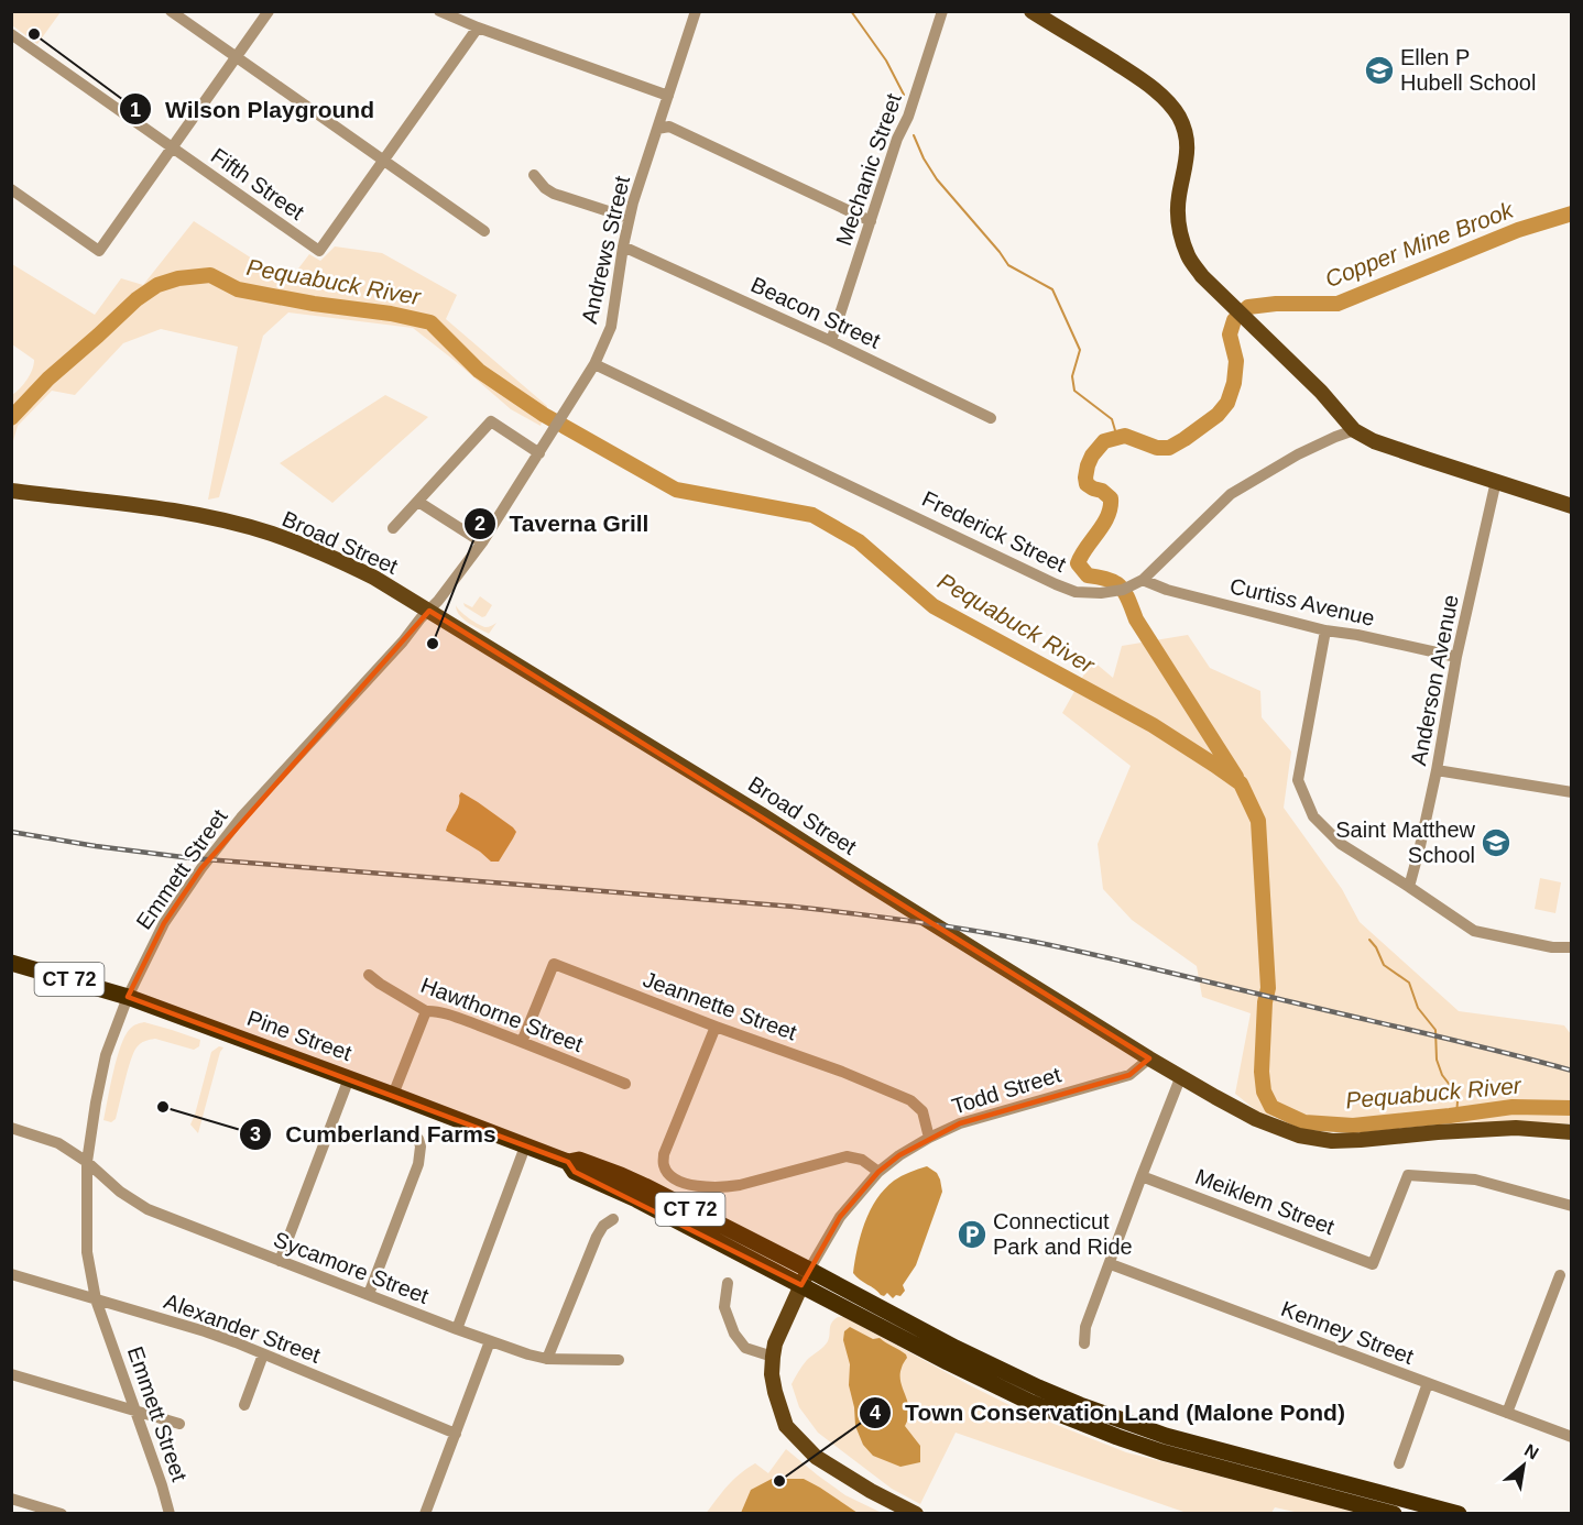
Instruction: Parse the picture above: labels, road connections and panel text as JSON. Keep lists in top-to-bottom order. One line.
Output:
{"streets":{"highway":["CT 72","Pine Street"],"main road":["Broad Street"],"street":["Mechanic Street","Fifth Street","Andrews Street","Beacon Street","Frederick Street","Curtiss Avenue","Anderson Avenue","Emmett Street","Jeannette Street","Hawthorne Street","Todd Street","Meiklem Street","Sycamore Street","Alexander Street","Kenney Street"]},"crossings":[["Mechanic Street","Beacon Street"],["Andrews Street","Beacon Street"],["Andrews Street","Frederick Street"],["Andrews Street","Broad Street"],["Andrews Street","Emmett Street"],["Frederick Street","Curtiss Avenue"],["Broad Street","Emmett Street"],["Broad Street","Todd Street"],["Curtiss Avenue","Anderson Avenue"],["Emmett Street","Pine Street"],["Emmett Street","Sycamore Street"],["Emmett Street","Alexander Street"],["CT 72","Pine Street"],["CT 72","Todd Street"],["Jeannette Street","Hawthorne Street"],["Jeannette Street","Todd Street"],["Pine Street","Todd Street"]],"water":["Copper Mine Brook","Pequabuck River"],"places":{"other":["Wilson Playground","Taverna Grill","Cumberland Farms","Town Conservation Land (Malone Pond)"],"school or university":["Ellen P Hubell School","Saint Matthew School"],"parking":["Connecticut Park and Ride"]},"north":"top right"}
